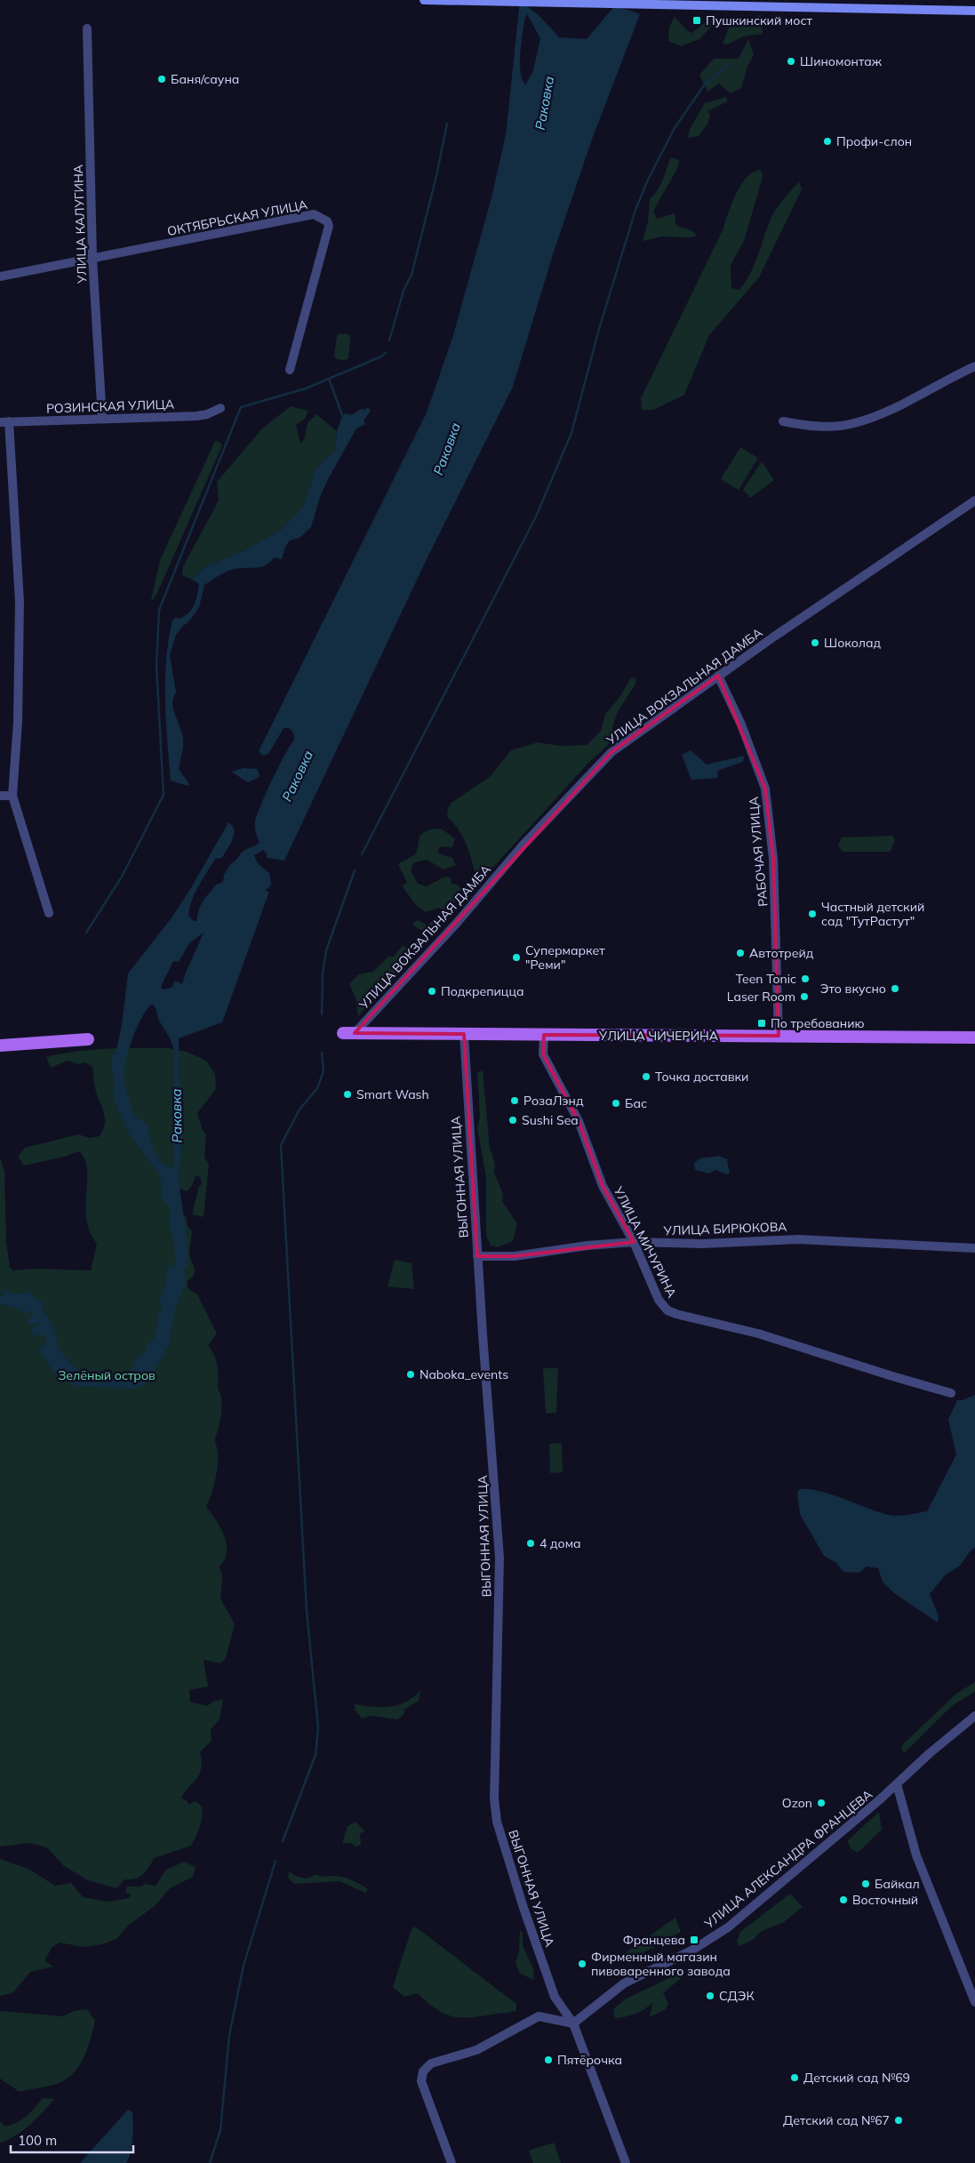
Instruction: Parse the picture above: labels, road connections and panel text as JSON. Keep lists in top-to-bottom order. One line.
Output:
{"streets":{"main road":["УЛИЦА ЧИЧЕРИНА"],"street":["ОКТЯБРЬСКАЯ УЛИЦА","УЛИЦА КАЛУГИНА","РОЗИНСКАЯ УЛИЦА","УЛИЦА ВОКЗАЛЬНАЯ ДАМБА","РАБОЧАЯ УЛИЦА","ВЫГОННАЯ УЛИЦА","УЛИЦА БИРЮКОВА","УЛИЦА МИЧУРИНА","УЛИЦА АЛЕКСАНДРА ФРАНЦЕВА"]},"crossings":[["ОКТЯБРЬСКАЯ УЛИЦА","УЛИЦА КАЛУГИНА"],["УЛИЦА КАЛУГИНА","РОЗИНСКАЯ УЛИЦА"],["УЛИЦА ВОКЗАЛЬНАЯ ДАМБА","РАБОЧАЯ УЛИЦА"],["УЛИЦА ВОКЗАЛЬНАЯ ДАМБА","УЛИЦА ЧИЧЕРИНА"],["РАБОЧАЯ УЛИЦА","УЛИЦА ЧИЧЕРИНА"],["УЛИЦА ЧИЧЕРИНА","ВЫГОННАЯ УЛИЦА"],["УЛИЦА ЧИЧЕРИНА","УЛИЦА МИЧУРИНА"],["ВЫГОННАЯ УЛИЦА","УЛИЦА БИРЮКОВА"],["ВЫГОННАЯ УЛИЦА","УЛИЦА АЛЕКСАНДРА ФРАНЦЕВА"],["УЛИЦА БИРЮКОВА","УЛИЦА МИЧУРИНА"]],"water":["Раковка"],"parks":["Зелёный остров"],"places":{"transit":["Пушкинский мост","По требованию","Францева"],"other":["Шиномонтаж","Баня/сауна","Профи-слон","Шоколад","Частный детский сад \"ТутРастут\"","Автотрейд","Супермаркет \"Реми\"","Teen Tonic","Это вкусно","Подкрепицца","Laser Room","Точка доставки","Smart Wash","РозаЛэнд","Бас","Sushi Sea","Naboka_events","4 дома","Ozon","Байкал","Восточный","Фирменный магазин пивоваренного завода","СДЭК","Пятёрочка","Детский сад №69","Детский сад №67"]},"scale_bar":"100 m"}
